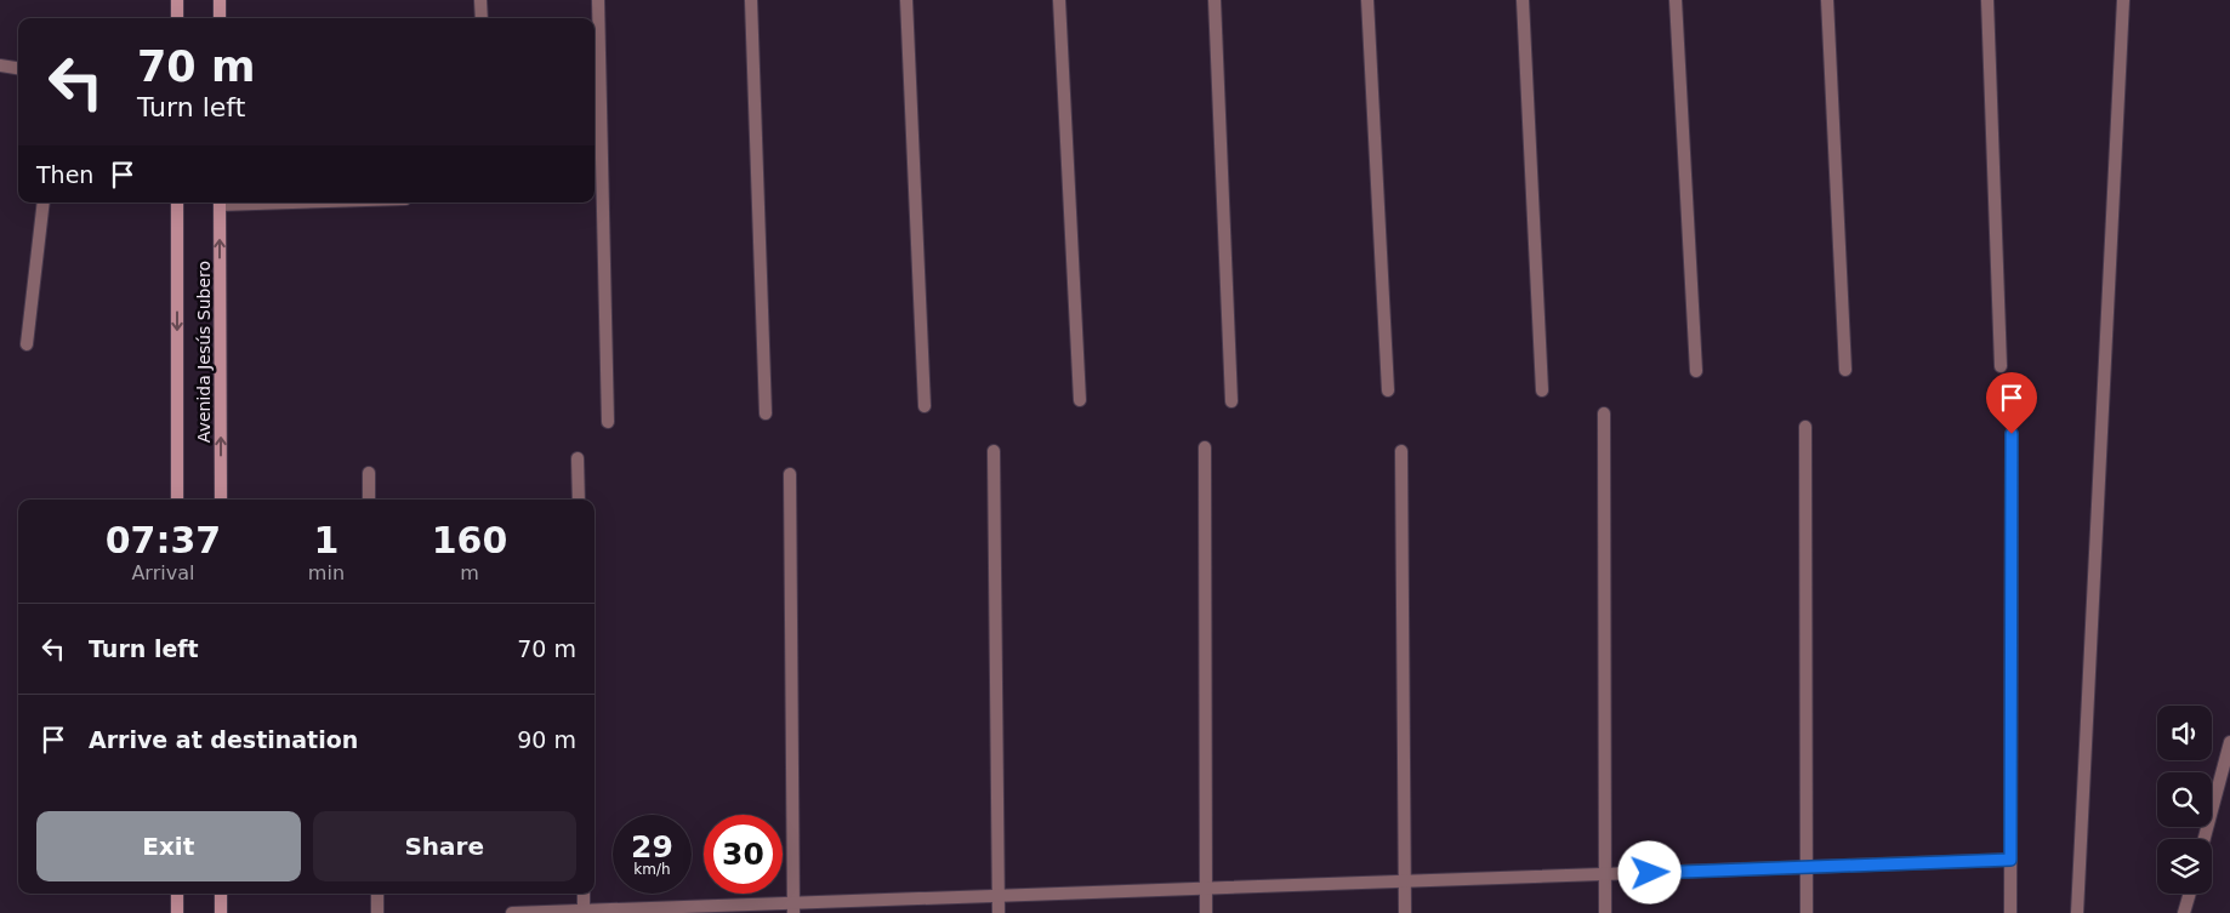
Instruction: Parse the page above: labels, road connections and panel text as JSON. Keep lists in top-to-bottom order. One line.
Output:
{"streets":{"main road":["Avenida Jesús Subero"]},"page":{"turn":["70 m","Turn left"],"then":"Then","eta":["07:37","Arrival","1","min","160","m"],"list":[{"name":"Turn left","value":"70 m"},{"name":"Arrive at destination","value":"90 m"}],"buttons":["Exit","Share"],"speed":"29 km/h","limit":"30"}}
